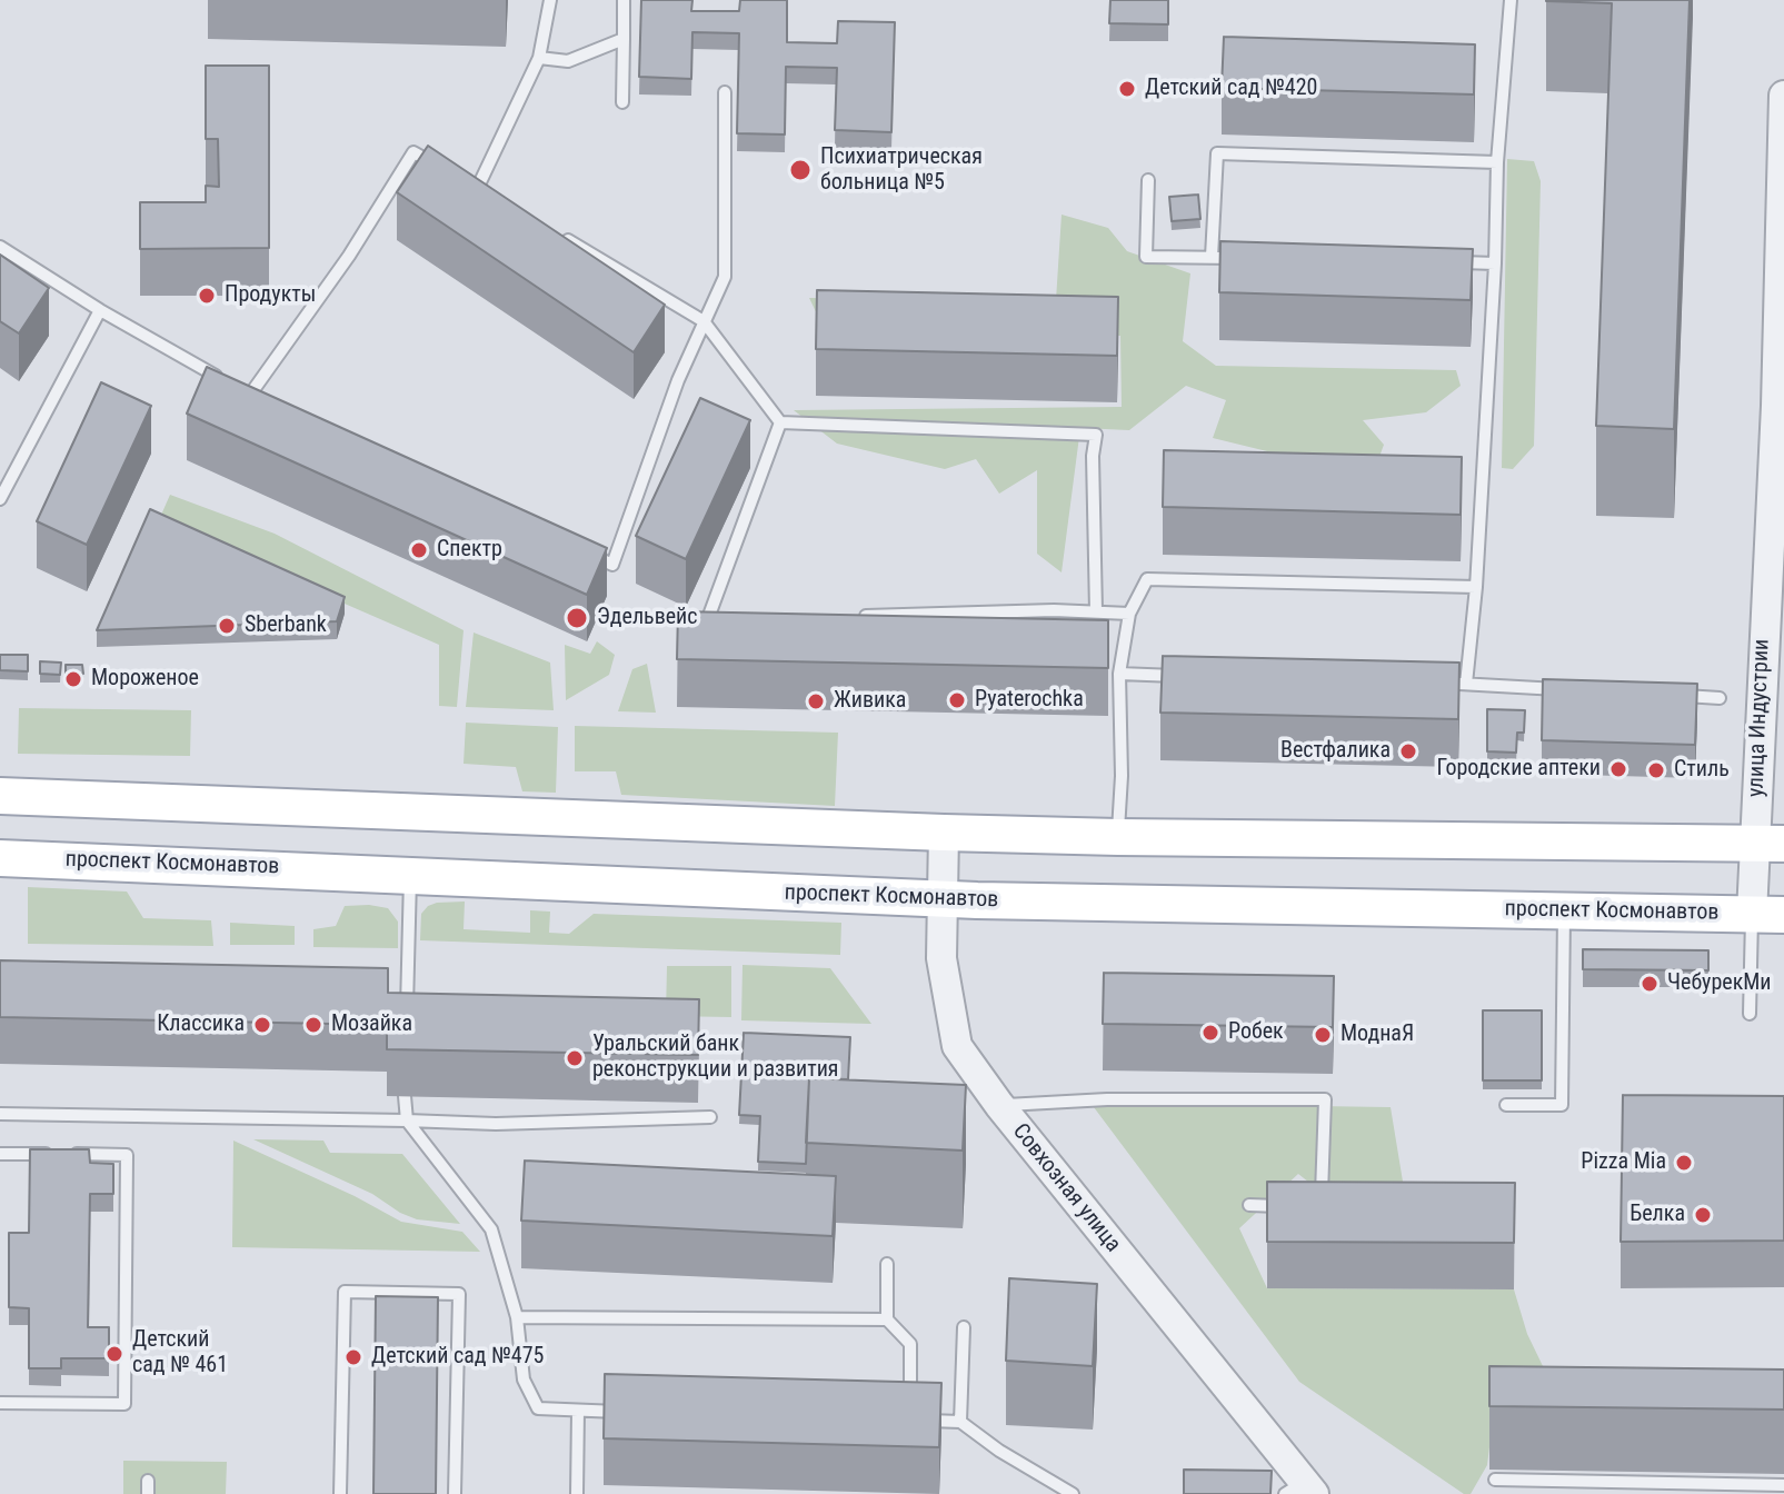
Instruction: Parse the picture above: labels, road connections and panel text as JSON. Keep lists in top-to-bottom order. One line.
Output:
{"streets":{"main road":["проспект Космонавтов"],"street":["улица Индустрии","Совхозная улица"]},"crossings":[["улица Индустрии","проспект Космонавтов"],["проспект Космонавтов","Совхозная улица"]],"places":["Детский сад №420","Психиатрическая больница №5","Продукты","Спектр","Эдельвейс","Sberbank","Мороженое","Pyaterochka","Живика","Вестфалика","Городские аптеки","Стиль","ЧебурекМи","Классика","Мозайка","Робек","МоднаЯ","Уральский банк реконструкции и развития","Pizza Mia","Белка","Детский сад № 461","Детский сад №475"]}
